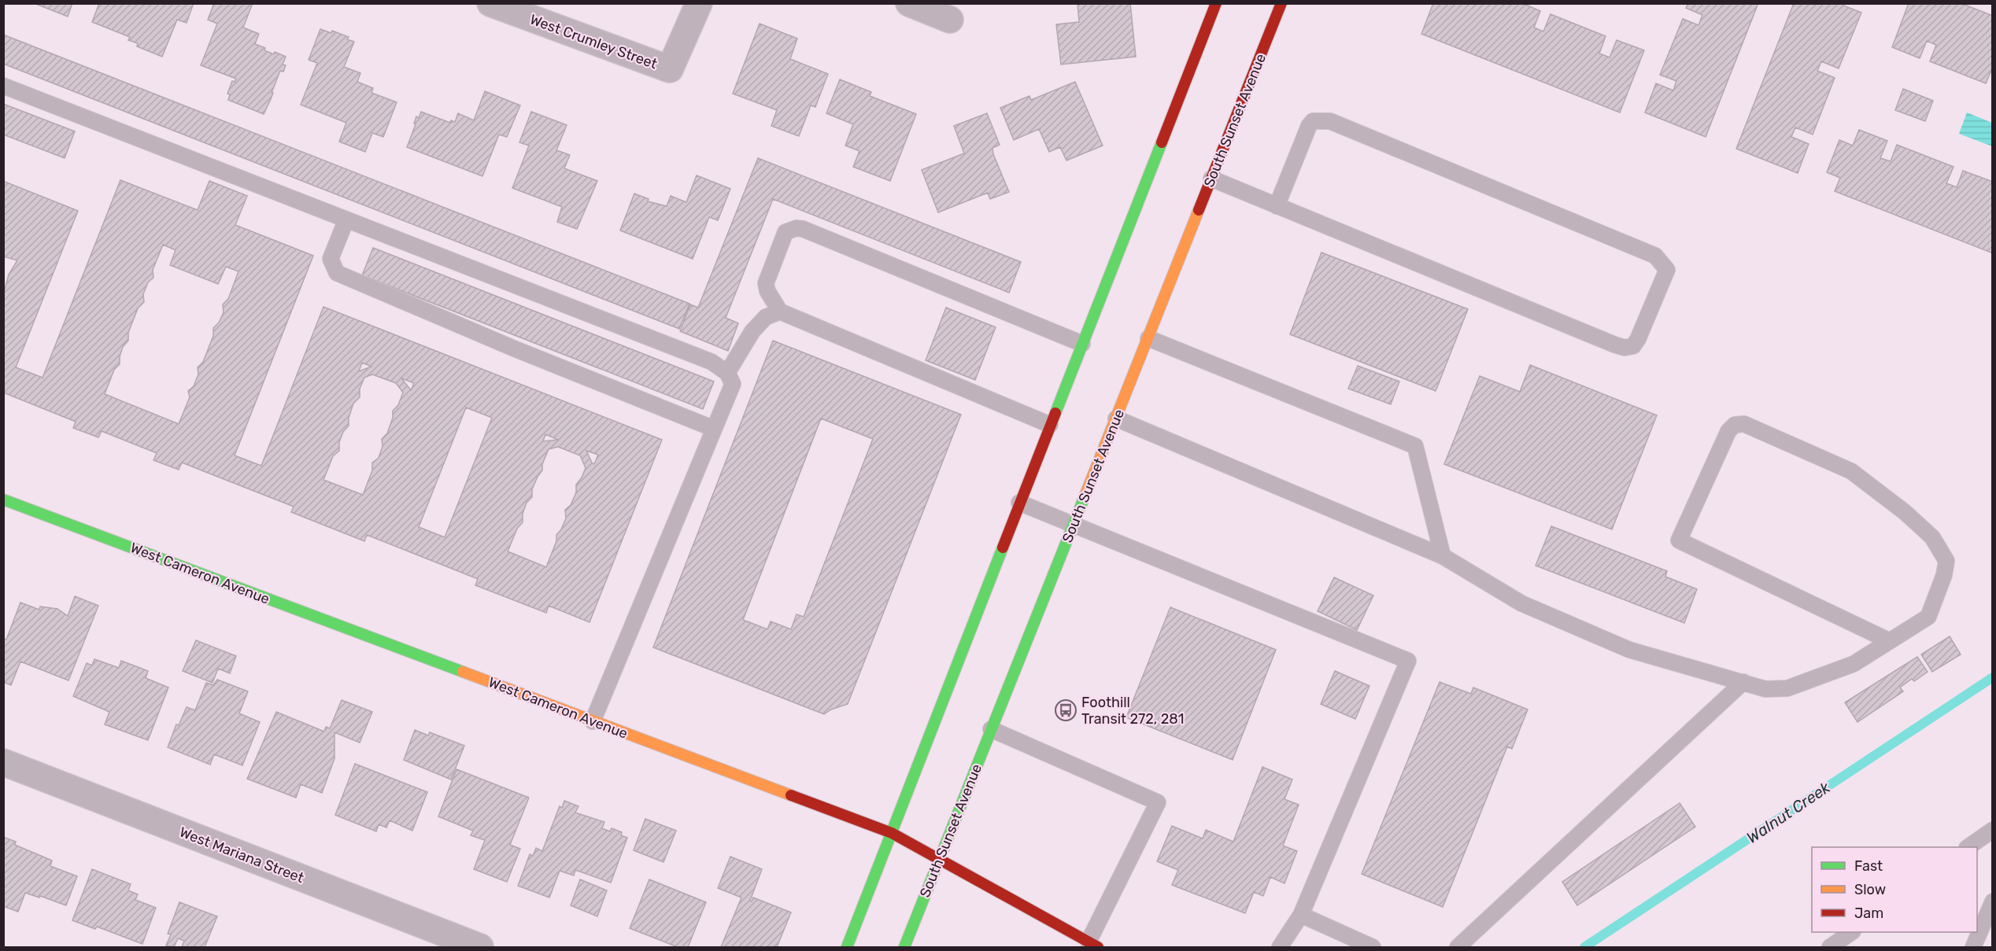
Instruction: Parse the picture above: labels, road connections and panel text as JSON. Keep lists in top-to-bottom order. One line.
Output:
{"streets":{"main road":["South Sunset Avenue","West Cameron Avenue"],"street":["West Crumley Street","West Mariana Street"]},"crossings":[["South Sunset Avenue","West Cameron Avenue"]],"water":["Walnut Creek"],"places":{"bus stop":["Foothill Transit 272, 281"]},"legend":["Fast","Slow","Jam"]}
